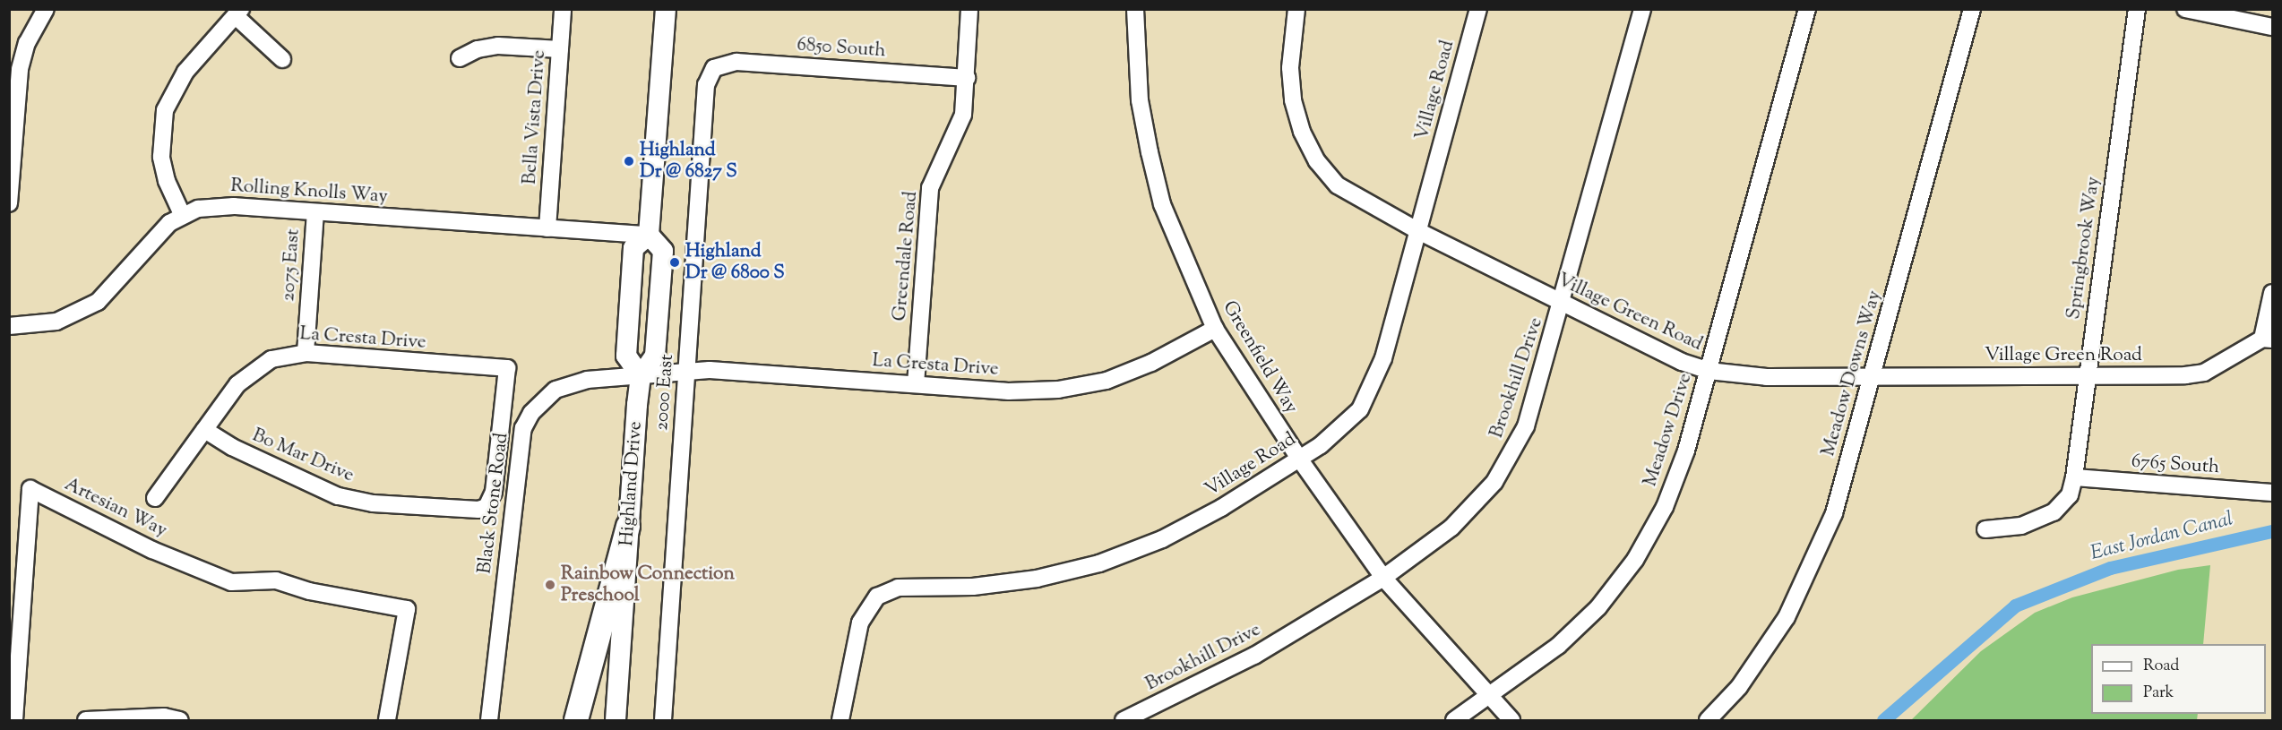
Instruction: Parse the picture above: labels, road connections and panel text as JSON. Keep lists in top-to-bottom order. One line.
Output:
{"streets":{"main road":["Highland Drive"],"street":["6850 South","Village Road","Bella Vista Drive","Rolling Knolls Way","Springbrook Way","Greendale Road","2075 East","Village Green Road","La Cresta Drive","Greenfield Way","Meadow Downs Way","Brookhill Drive","2000 East","Meadow Drive","Bo Mar Drive","6765 South","Black Stone Road","Artesian Way"]},"crossings":[["6850 South","Greendale Road"],["6850 South","2000 East"],["Village Road","Village Green Road"],["Village Road","Greenfield Way"],["Bella Vista Drive","Rolling Knolls Way"],["Rolling Knolls Way","2075 East"],["Rolling Knolls Way","Highland Drive"],["Springbrook Way","Village Green Road"],["Springbrook Way","6765 South"],["Greendale Road","La Cresta Drive"],["2075 East","La Cresta Drive"],["Village Green Road","Meadow Downs Way"],["Village Green Road","Brookhill Drive"],["Village Green Road","Meadow Drive"],["La Cresta Drive","Greenfield Way"],["La Cresta Drive","2000 East"],["La Cresta Drive","Bo Mar Drive"],["La Cresta Drive","Highland Drive"],["La Cresta Drive","Black Stone Road"],["Greenfield Way","Brookhill Drive"],["Greenfield Way","Meadow Drive"],["Highland Drive","Black Stone Road"]],"water":["East Jordan Canal"],"places":["Highland Dr @ 6827 S","Highland Dr @ 6800 S","Rainbow Connection Preschool"],"legend":["Road","Park"]}
